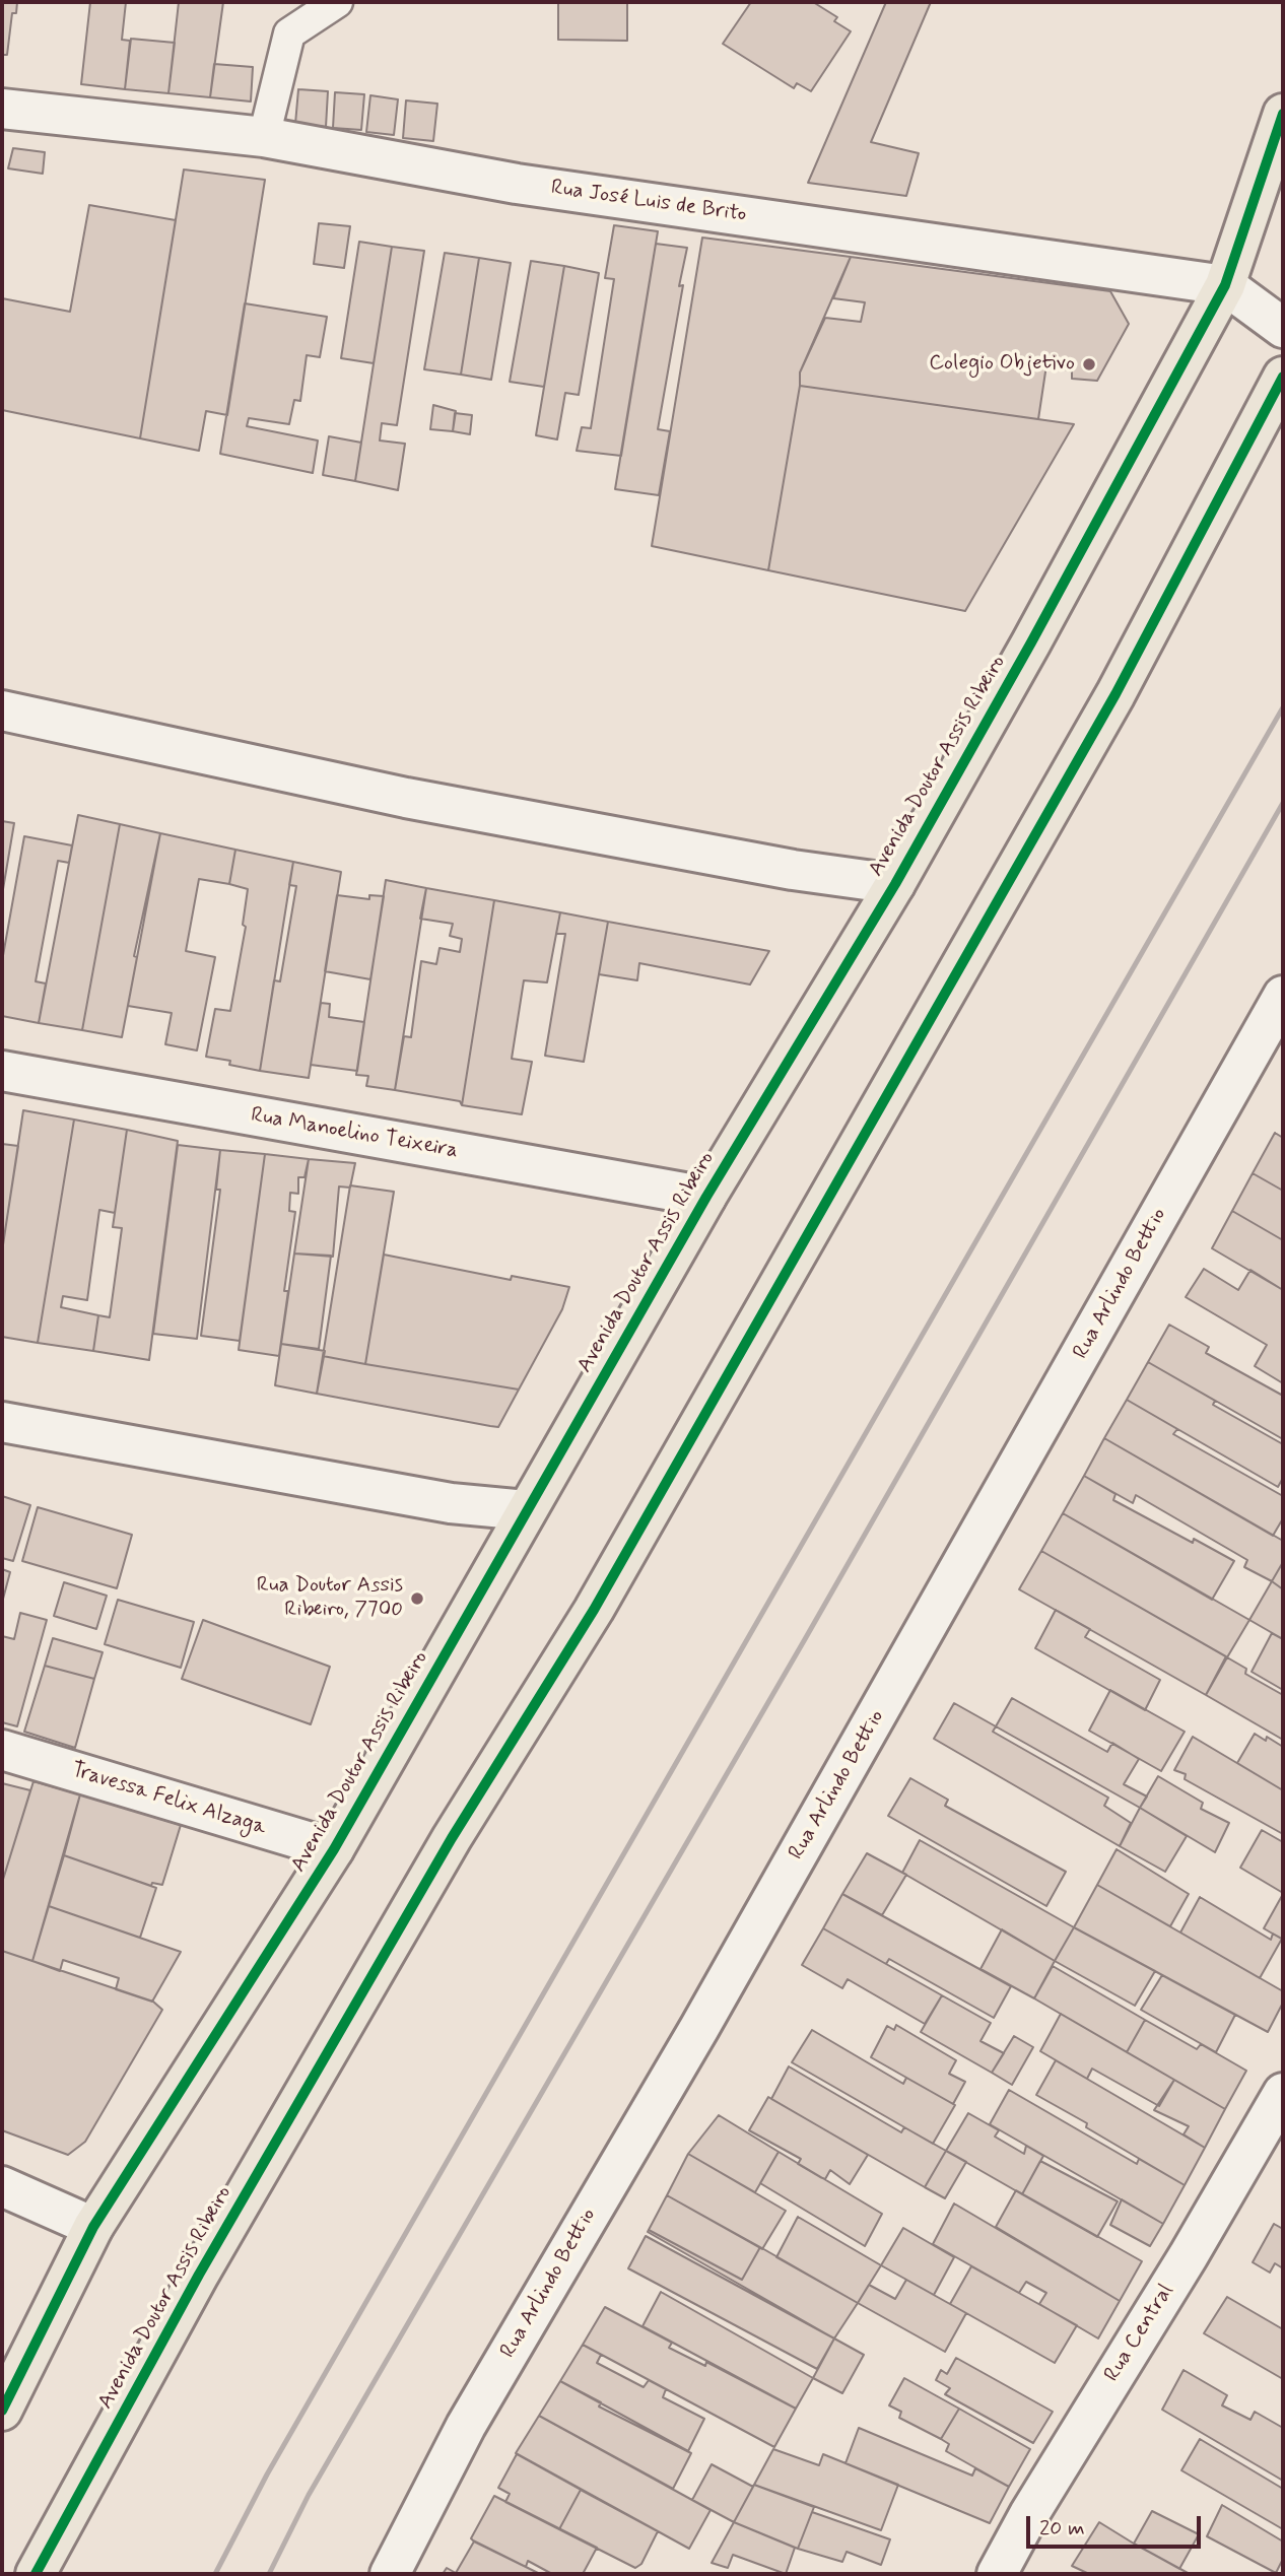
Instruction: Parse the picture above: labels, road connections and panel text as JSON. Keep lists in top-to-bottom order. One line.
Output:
{"streets":{"main road":["Avenida Doutor Assis Ribeiro"],"street":["Rua José Luis de Brito","Rua Manoelino Teixeira","Rua Arlindo Bettio","Travessa Felix Alzaga","Rua Central"]},"crossings":[["Rua José Luis de Brito","Avenida Doutor Assis Ribeiro"],["Avenida Doutor Assis Ribeiro","Rua Manoelino Teixeira"],["Avenida Doutor Assis Ribeiro","Travessa Felix Alzaga"]],"places":["Colegio Objetivo","Rua Doutor Assis Ribeiro, 7700"],"scale_bar":"20 m"}
